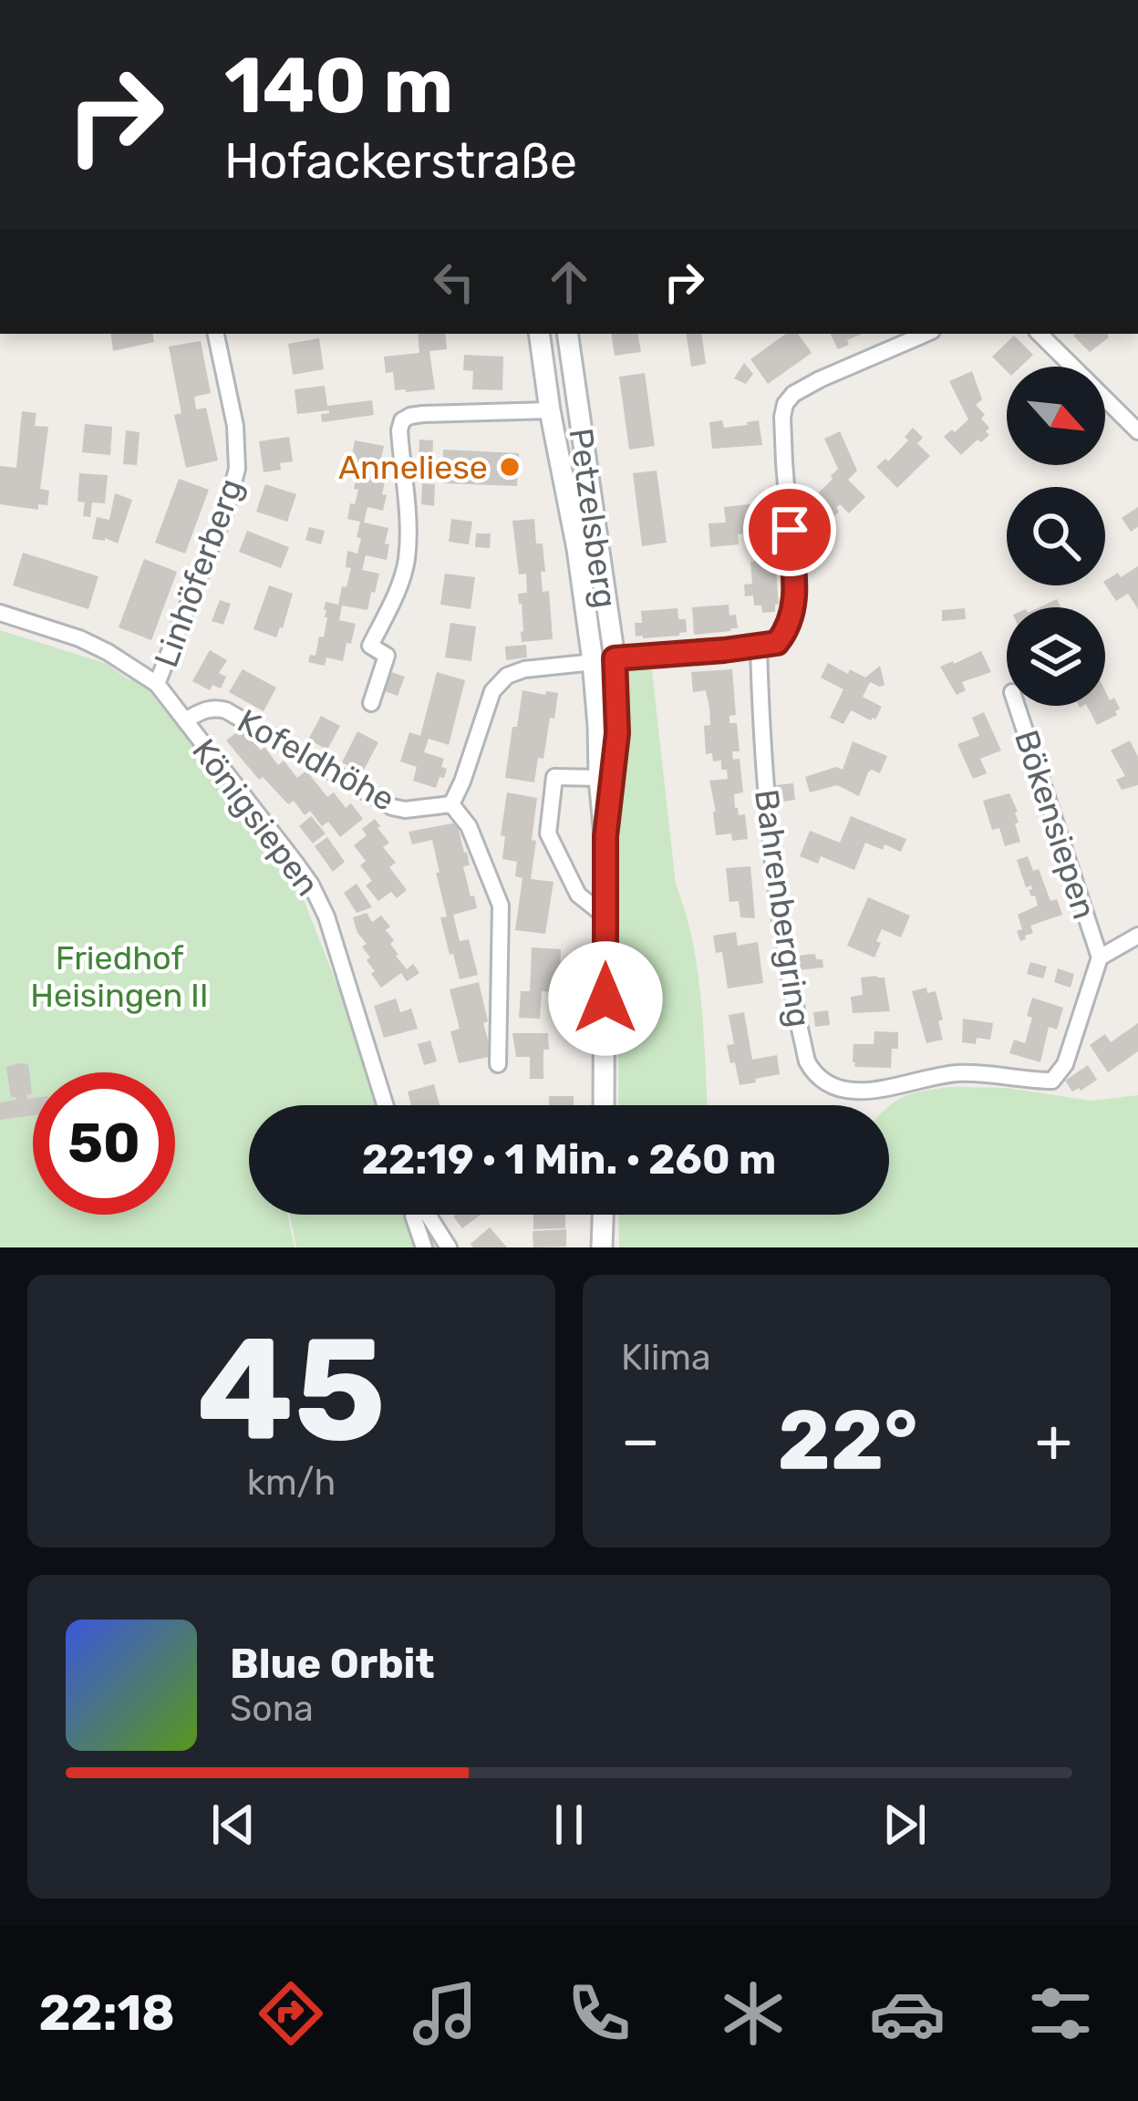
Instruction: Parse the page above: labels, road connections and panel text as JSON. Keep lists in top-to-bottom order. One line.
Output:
{"streets":{"main road":["Petzelsberg"],"street":["Linhöferberg","Kofeldhöhe","Königsiepen","Bökensiepen","Bahrenbergring"]},"crossings":[["Linhöferberg","Königsiepen"],["Kofeldhöhe","Königsiepen"],["Bökensiepen","Bahrenbergring"]],"parks":["Friedhof Heisingen II"],"places":["Anneliese"],"north":"bottom right","page":{"turn":["140 m","Hofackerstraße"],"limit":"50","trip":"22:19 · 1 Min. · 260 m","tile":[["45","km/h"],"Klima"],"heat":["−","22°","+"],"song":["Blue Orbit","Sona"],"tabs":"22:18"}}
